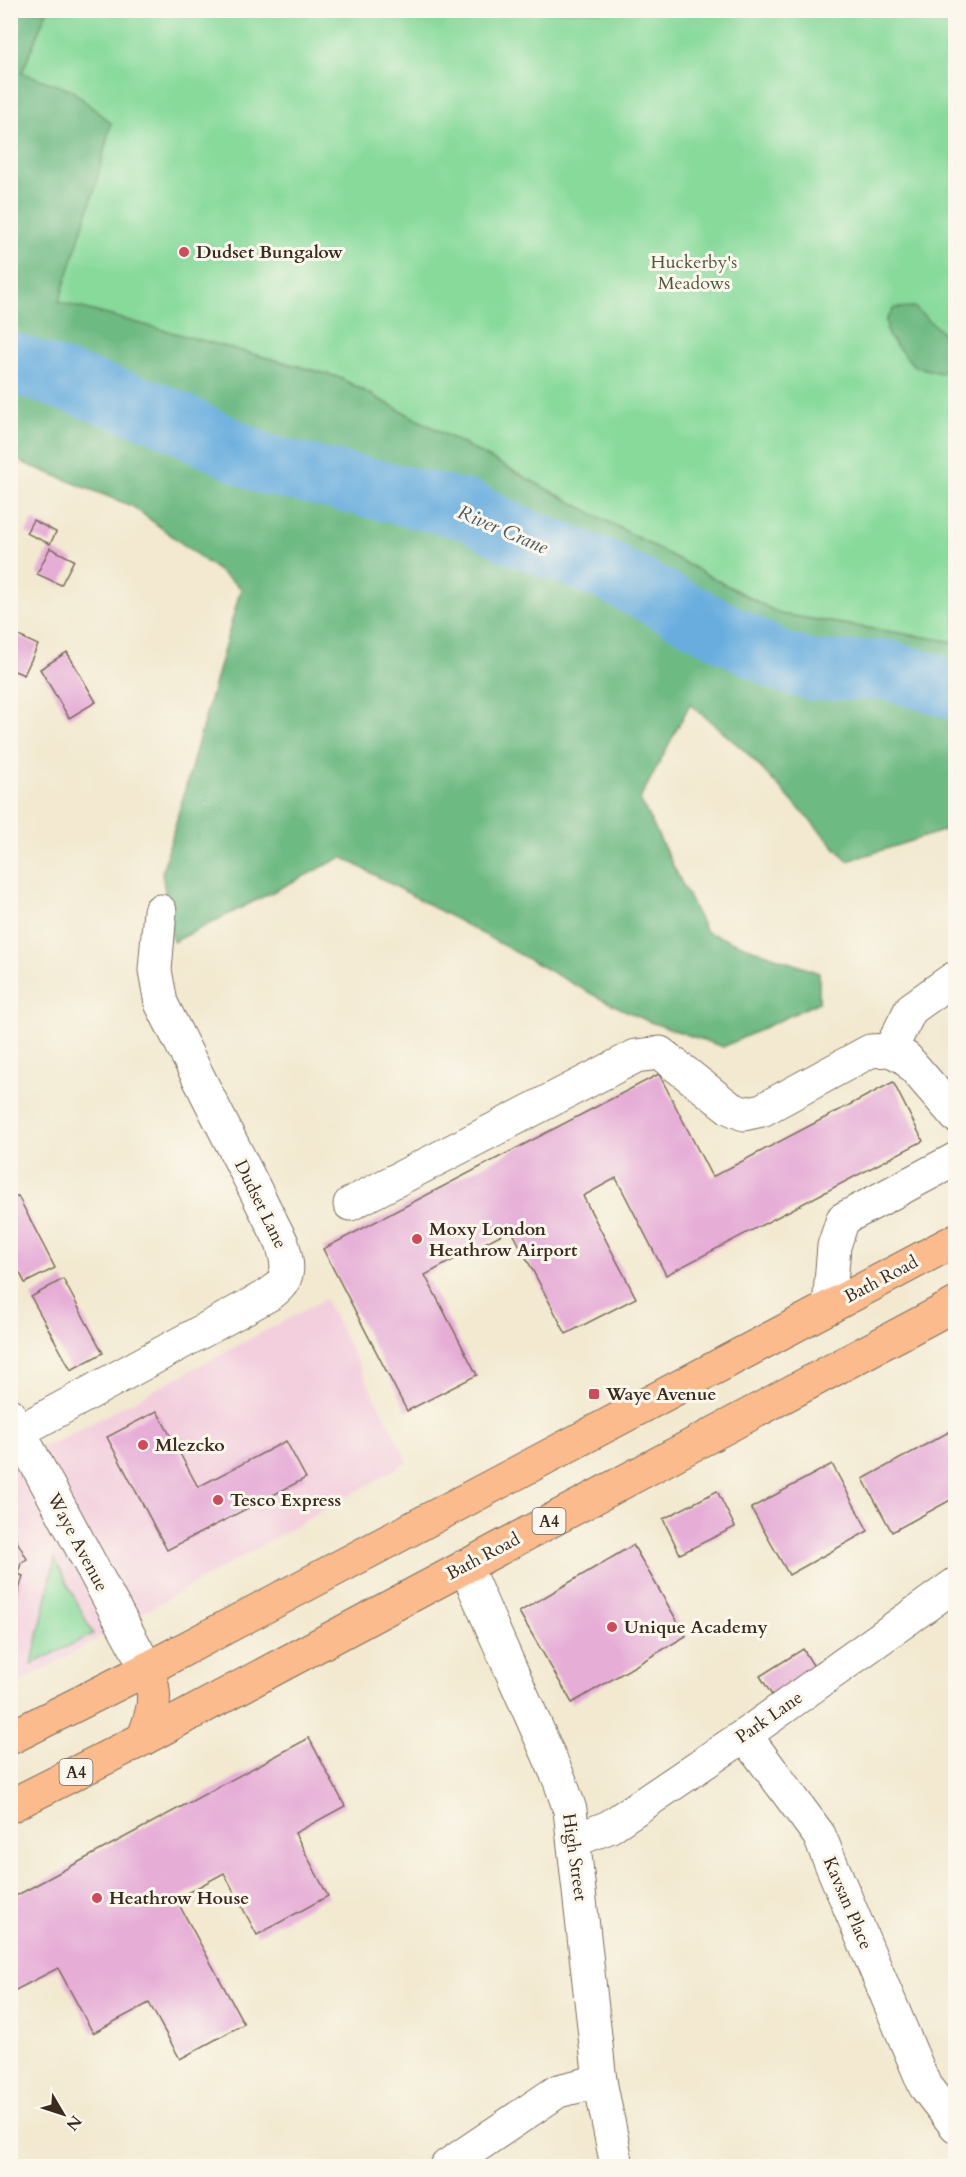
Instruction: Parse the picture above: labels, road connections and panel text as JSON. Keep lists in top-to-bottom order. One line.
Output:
{"streets":{"highway":["Bath Road","A4"],"street":["Dudset Lane","Waye Avenue","Park Lane","High Street","Kavsan Place"]},"crossings":[["Dudset Lane","Waye Avenue"],["Bath Road","Waye Avenue"],["Bath Road","High Street"],["Park Lane","High Street"],["Park Lane","Kavsan Place"]],"water":["River Crane"],"parks":["Huckerby's Meadows"],"places":{"other":["Dudset Bungalow","Moxy London Heathrow Airport","Mlezcko","Tesco Express","Unique Academy","Heathrow House"],"transit":["Waye Avenue"]},"north":"bottom right"}
